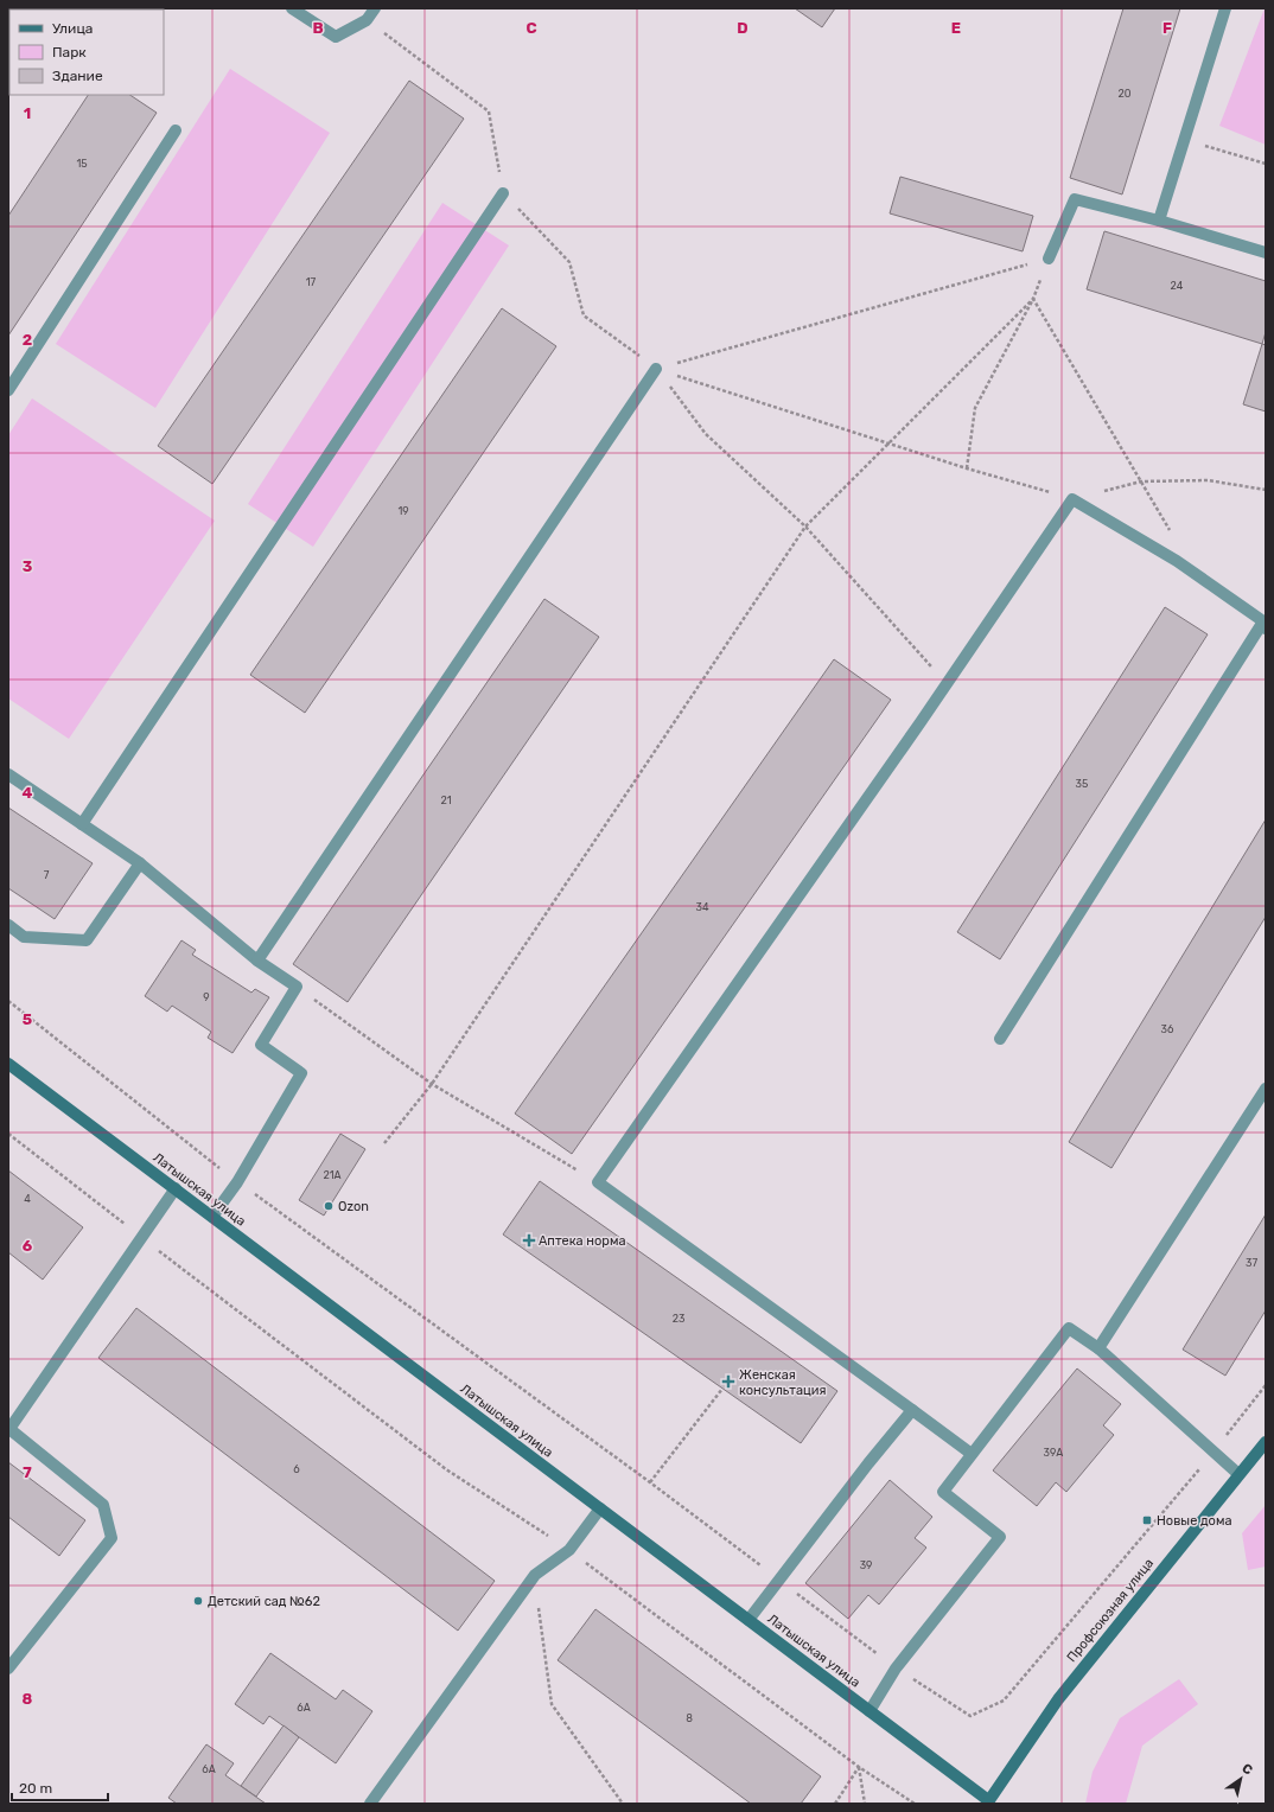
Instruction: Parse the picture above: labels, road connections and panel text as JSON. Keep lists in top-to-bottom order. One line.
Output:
{"streets":{"street":["Латышская улица","Профсоюзная улица"]},"crossings":[["Латышская улица","Профсоюзная улица"]],"places":{"other":["Ozon","Детский сад №62"],"health":["Аптека норма","Женская консультация"],"transit":["Новые дома"]},"house_numbers":["20","15","17","24","19","35","21","7","34","9","36","21А","4","37","23","39А","6","39","6А","8","6А"],"legend":["Улица","Парк","Здание"],"scale_bar":"20 m","north":"top right","grid":{"columns":["B","C","D","E","F"],"rows":["1","2","3","4","5","6","7","8"]}}
